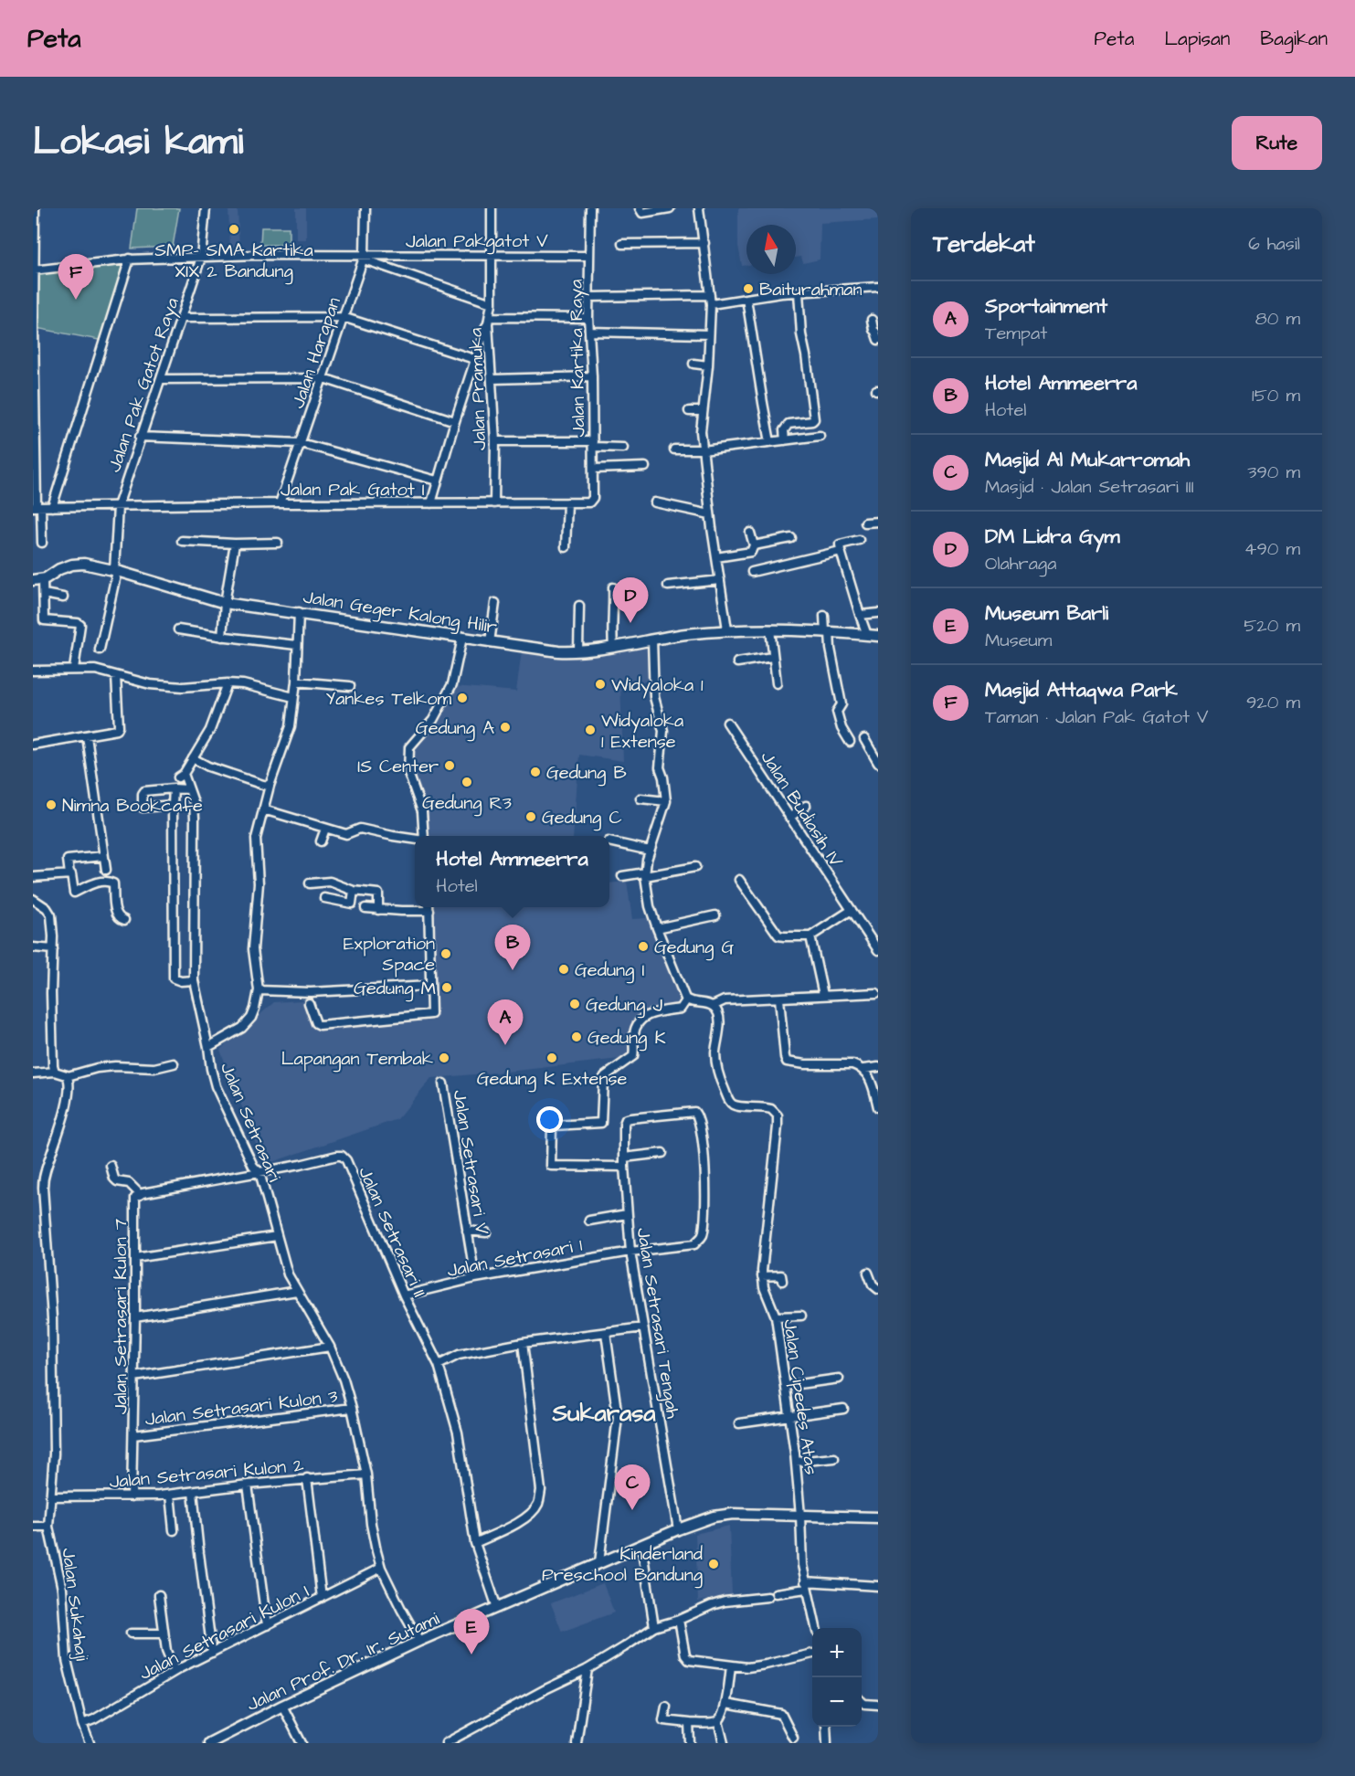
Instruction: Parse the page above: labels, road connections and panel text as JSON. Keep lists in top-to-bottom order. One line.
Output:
{"streets":{"main road":["Jalan Geger Kalong Hilir","Jalan Prof. Dr. Ir. Sutami"],"street":["Jalan Pakgatot V","Jalan Harapan","Jalan Kartika Raya","Jalan Pak Gatot Raya","Jalan Pramuka","Jalan Pak Gatot I","Jalan Budiasih IV","Jalan Setrasari","Jalan Setrasari V","Jalan Setrasari II","Jalan Setrasari 1","Jalan Setrasari Kulon 7","Jalan Setrasari Tengah","Jalan Cipedes Atas","Jalan Setrasari Kulon 3","Jalan Setrasari Kulon 2","Jalan Sukahaji","Jalan Setrasari Kulon I"]},"crossings":[["Jalan Pakgatot V","Jalan Harapan"],["Jalan Pakgatot V","Jalan Kartika Raya"],["Jalan Pakgatot V","Jalan Pak Gatot Raya"],["Jalan Pakgatot V","Jalan Pramuka"],["Jalan Harapan","Jalan Pak Gatot I"],["Jalan Kartika Raya","Jalan Pak Gatot I"],["Jalan Pak Gatot Raya","Jalan Pak Gatot I"],["Jalan Pak Gatot Raya","Jalan Geger Kalong Hilir"],["Jalan Pramuka","Jalan Pak Gatot I"],["Jalan Geger Kalong Hilir","Jalan Setrasari"],["Jalan Setrasari","Jalan Setrasari II"],["Jalan Setrasari","Jalan Setrasari Kulon 7"],["Jalan Setrasari","Jalan Setrasari Kulon 3"],["Jalan Setrasari","Jalan Setrasari Kulon 2"],["Jalan Setrasari","Jalan Setrasari Kulon I"],["Jalan Setrasari","Jalan Prof. Dr. Ir. Sutami"],["Jalan Setrasari V","Jalan Setrasari 1"],["Jalan Setrasari II","Jalan Setrasari 1"],["Jalan Setrasari II","Jalan Setrasari Kulon 7"],["Jalan Setrasari II","Jalan Prof. Dr. Ir. Sutami"],["Jalan Setrasari 1","Jalan Setrasari Tengah"],["Jalan Setrasari Kulon 7","Jalan Setrasari Kulon 3"],["Jalan Setrasari Kulon 7","Jalan Setrasari Kulon 2"],["Jalan Setrasari Tengah","Jalan Prof. Dr. Ir. Sutami"],["Jalan Cipedes Atas","Jalan Prof. Dr. Ir. Sutami"],["Jalan Setrasari Kulon 2","Jalan Sukahaji"],["Jalan Sukahaji","Jalan Setrasari Kulon I"]],"districts":["Sukarasa"],"places":["SMP- SMA Kartika XIX 2 Bandung","Baiturahman","Widyaloka 1","Yankes Telkom","Gedung A","Widyaloka 1 Extense","IS Center","Gedung B","Gedung R3","Nimna Bookcafe","Gedung C","Gedung G","Exploration Space","Gedung I","Gedung M","Gedung J","Gedung K","Lapangan Tembak","Gedung K Extense","Kinderland Preschool Bandung"],"north":"top","page":{"header":"Peta","nav":["Peta","Lapisan","Bagikan"],"title":"Lokasi kami","buttons":"Rute","heading":["Terdekat","6 hasil"],"pins":["F","D","B","A","C","E"],"list":[{"mark":"A","name":"Sportainment","note":"Tempat","value":"80 m"},{"mark":"B","name":"Hotel Ammeerra","note":"Hotel","value":"150 m"},{"mark":"C","name":"Masjid Al Mukarromah","note":"Masjid · Jalan Setrasari III","value":"390 m"},{"mark":"D","name":"DM Lidra Gym","note":"Olahraga","value":"490 m"},{"mark":"E","name":"Museum Barli","note":"Museum","value":"520 m"},{"mark":"F","name":"Masjid Attaqwa Park","note":"Taman · Jalan Pak Gatot V","value":"920 m"}],"popup":["Hotel Ammeerra","Hotel"],"map_buttons":["+","−"]}}
